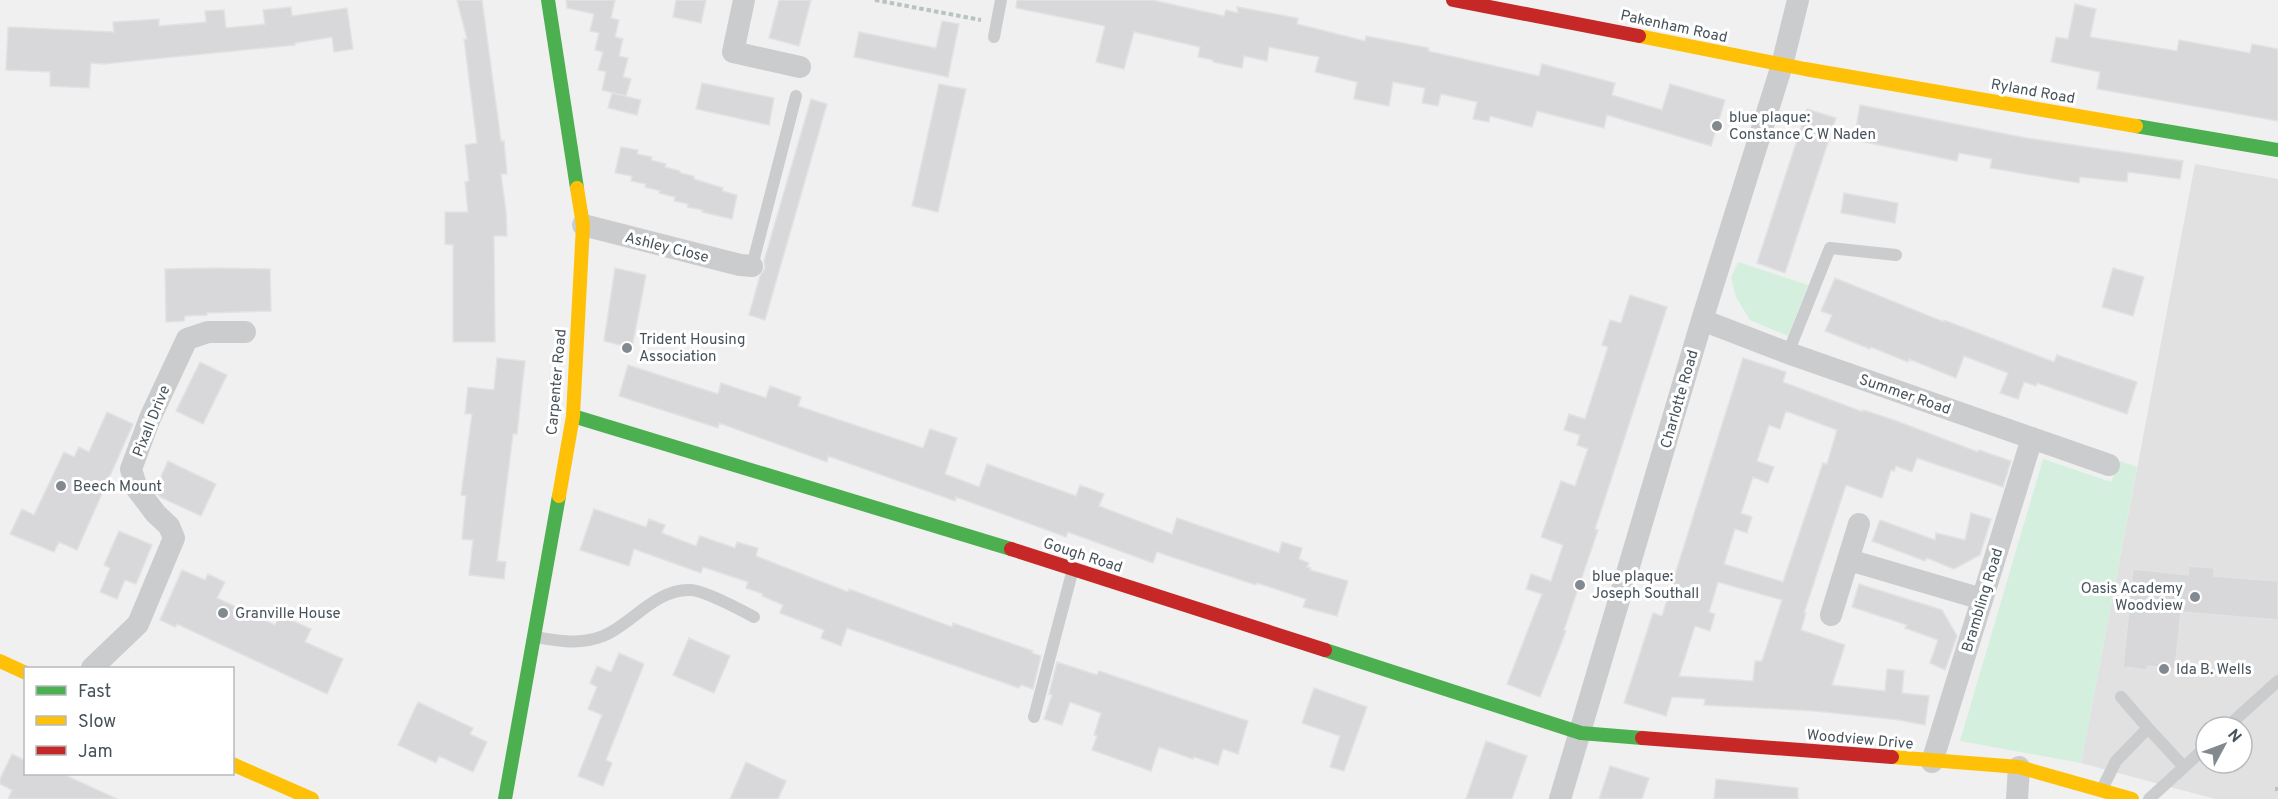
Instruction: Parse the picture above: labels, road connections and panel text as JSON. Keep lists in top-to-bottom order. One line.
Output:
{"streets":{"street":["Pakenham Road","Ryland Road","Ashley Close","Carpenter Road","Summer Road","Charlotte Road","Pixall Drive","Gough Road","Brambling Road","Woodview Drive"]},"crossings":[["Pakenham Road","Ryland Road"],["Pakenham Road","Charlotte Road"],["Ryland Road","Charlotte Road"],["Ashley Close","Carpenter Road"],["Carpenter Road","Gough Road"],["Summer Road","Charlotte Road"],["Summer Road","Brambling Road"],["Charlotte Road","Gough Road"],["Charlotte Road","Woodview Drive"],["Gough Road","Woodview Drive"],["Brambling Road","Woodview Drive"]],"places":["blue plaque: Constance C W Naden","Trident Housing Association","Beech Mount","blue plaque: Joseph Southall","Oasis Academy Woodview","Granville House","Ida B. Wells"],"legend":["Fast","Slow","Jam"],"north":"top right"}
